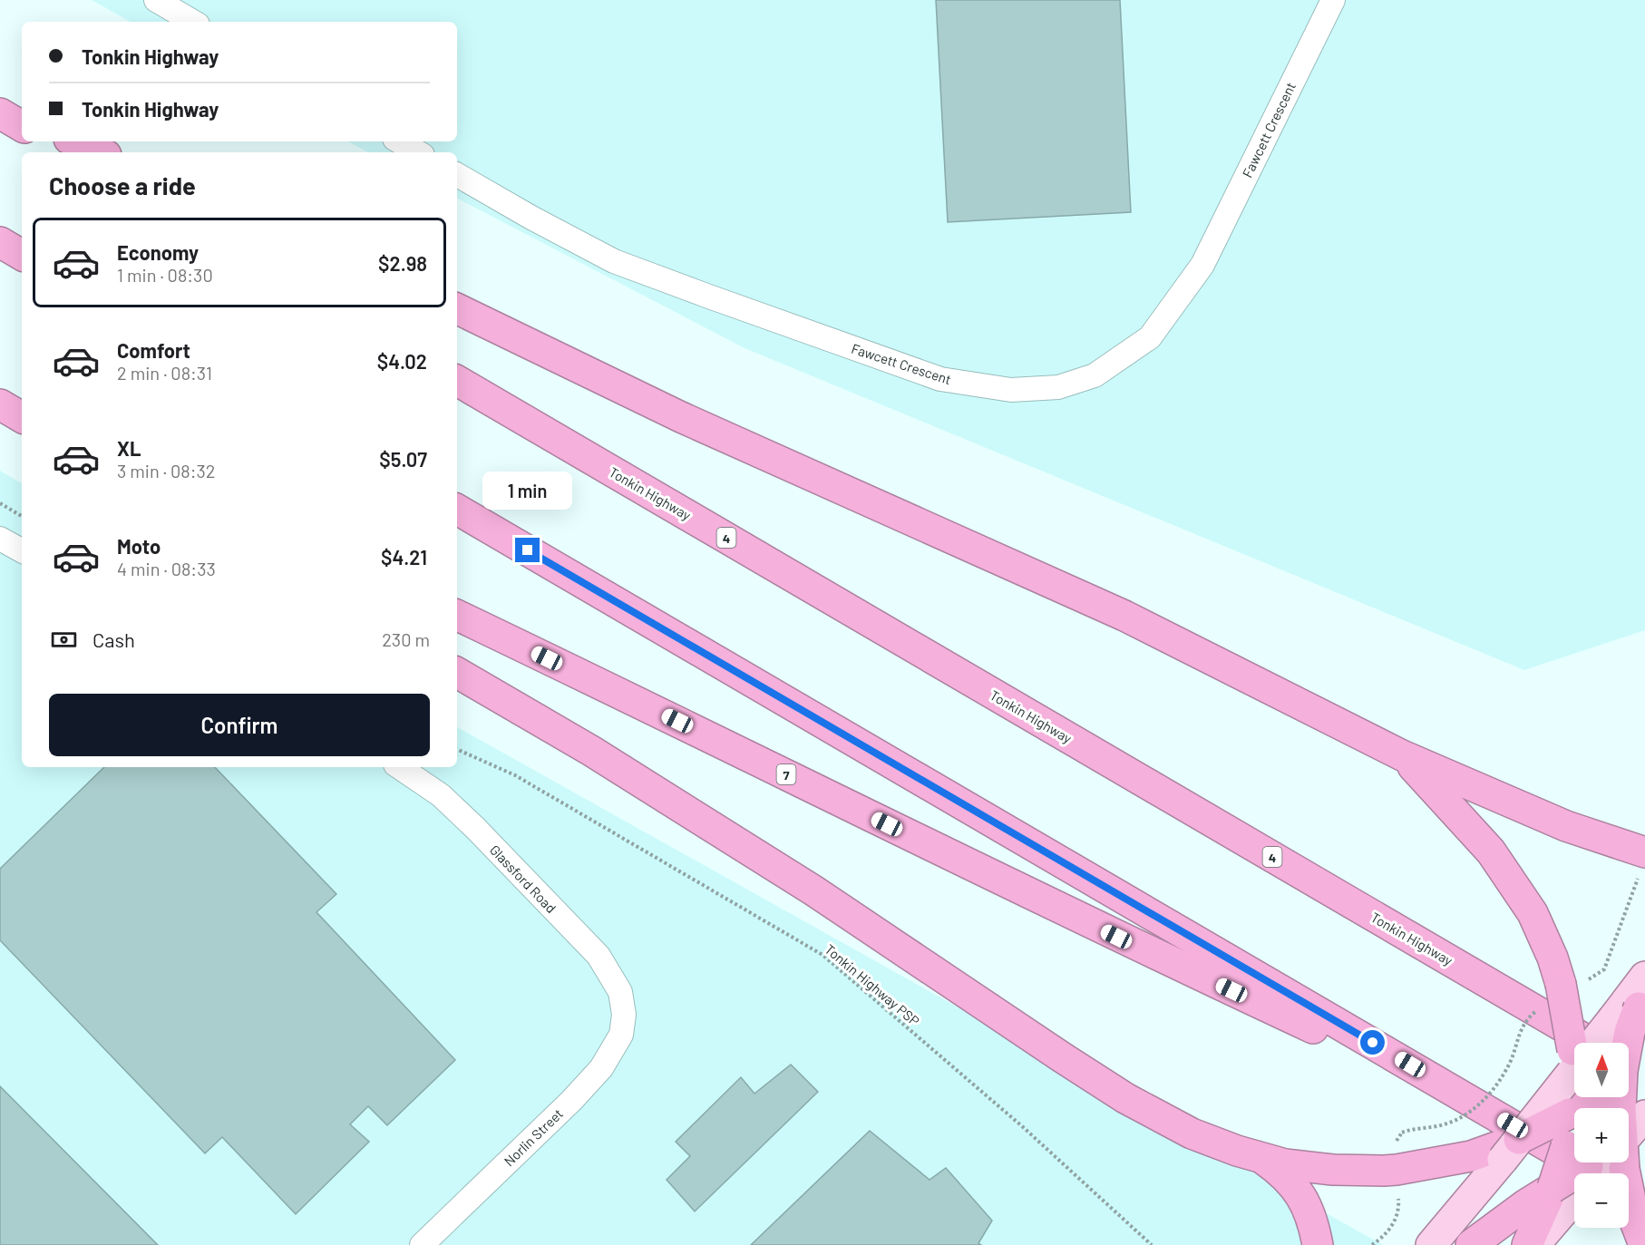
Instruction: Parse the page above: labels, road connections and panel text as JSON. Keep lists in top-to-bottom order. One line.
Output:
{"streets":{"highway":["Tonkin Highway","4","7"],"street":["Fawcett Crescent","Glassford Road","Norlin Street"],"path":["Tonkin Highway PSP"]},"crossings":[["Glassford Road","Norlin Street"]],"north":"top","page":{"banner":["Tonkin Highway","Tonkin Highway"],"heading":"Choose a ride","list":[{"name":"Economy","note":"1 min · 08:30","value":"$2.98"},{"name":"Comfort","note":"2 min · 08:31","value":"$4.02"},{"name":"XL","note":"3 min · 08:32","value":"$5.07"},{"name":"Moto","note":"4 min · 08:33","value":"$4.21"}],"bubble":"1 min","pay":["Cash","230 m"],"buttons":"Confirm","map_buttons":["+","−"]}}
